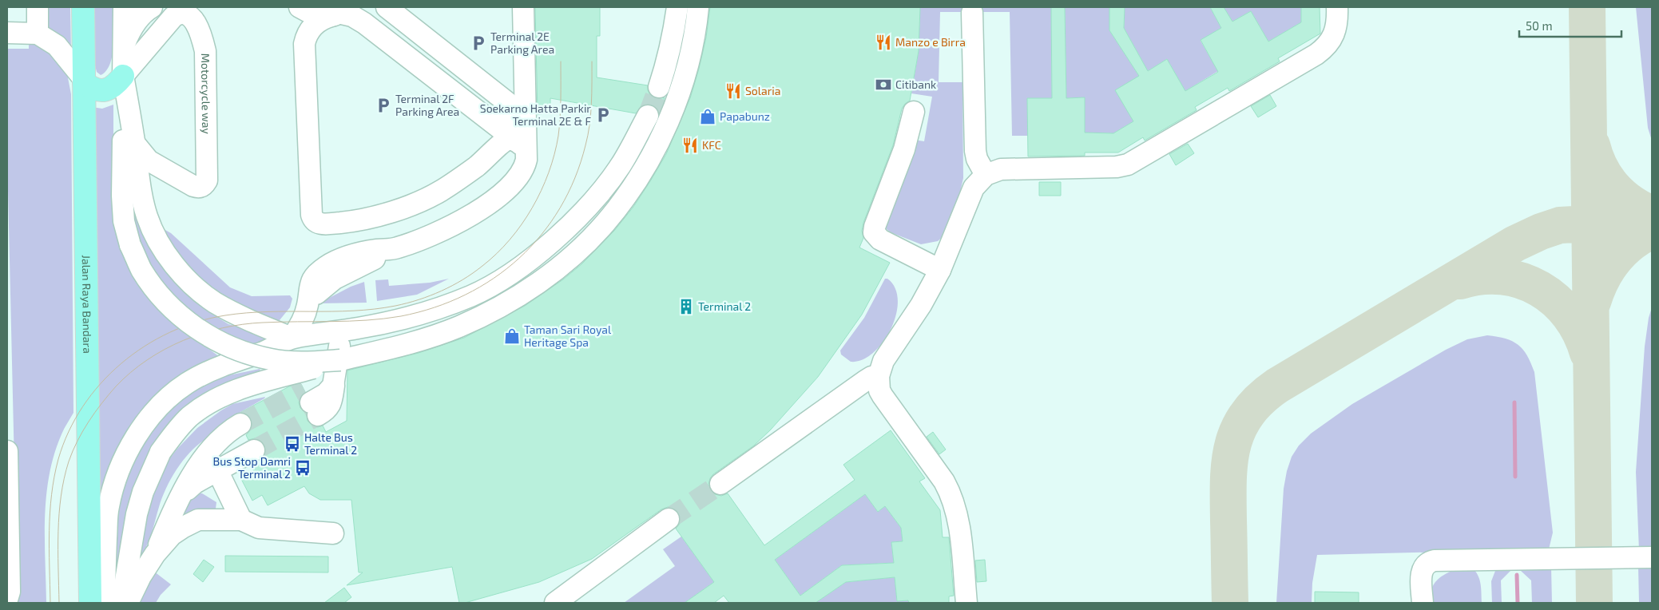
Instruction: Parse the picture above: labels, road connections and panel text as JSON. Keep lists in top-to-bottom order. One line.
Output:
{"streets":{"main road":["Jalan Raya Bandara"],"street":["Motorcycle way"]},"places":{"restaurant":["Manzo e Birra","Solaria","KFC"],"parking":["Terminal 2E Parking Area","Terminal 2F Parking Area","Soekarno Hatta Parkir Terminal 2E & F"],"bank":["Citibank"],"shop":["Papabunz","Taman Sari Royal Heritage Spa"],"building":["Terminal 2"],"bus stop":["Halte Bus Terminal 2","Bus Stop Damri Terminal 2"]},"scale_bar":"50 m"}
